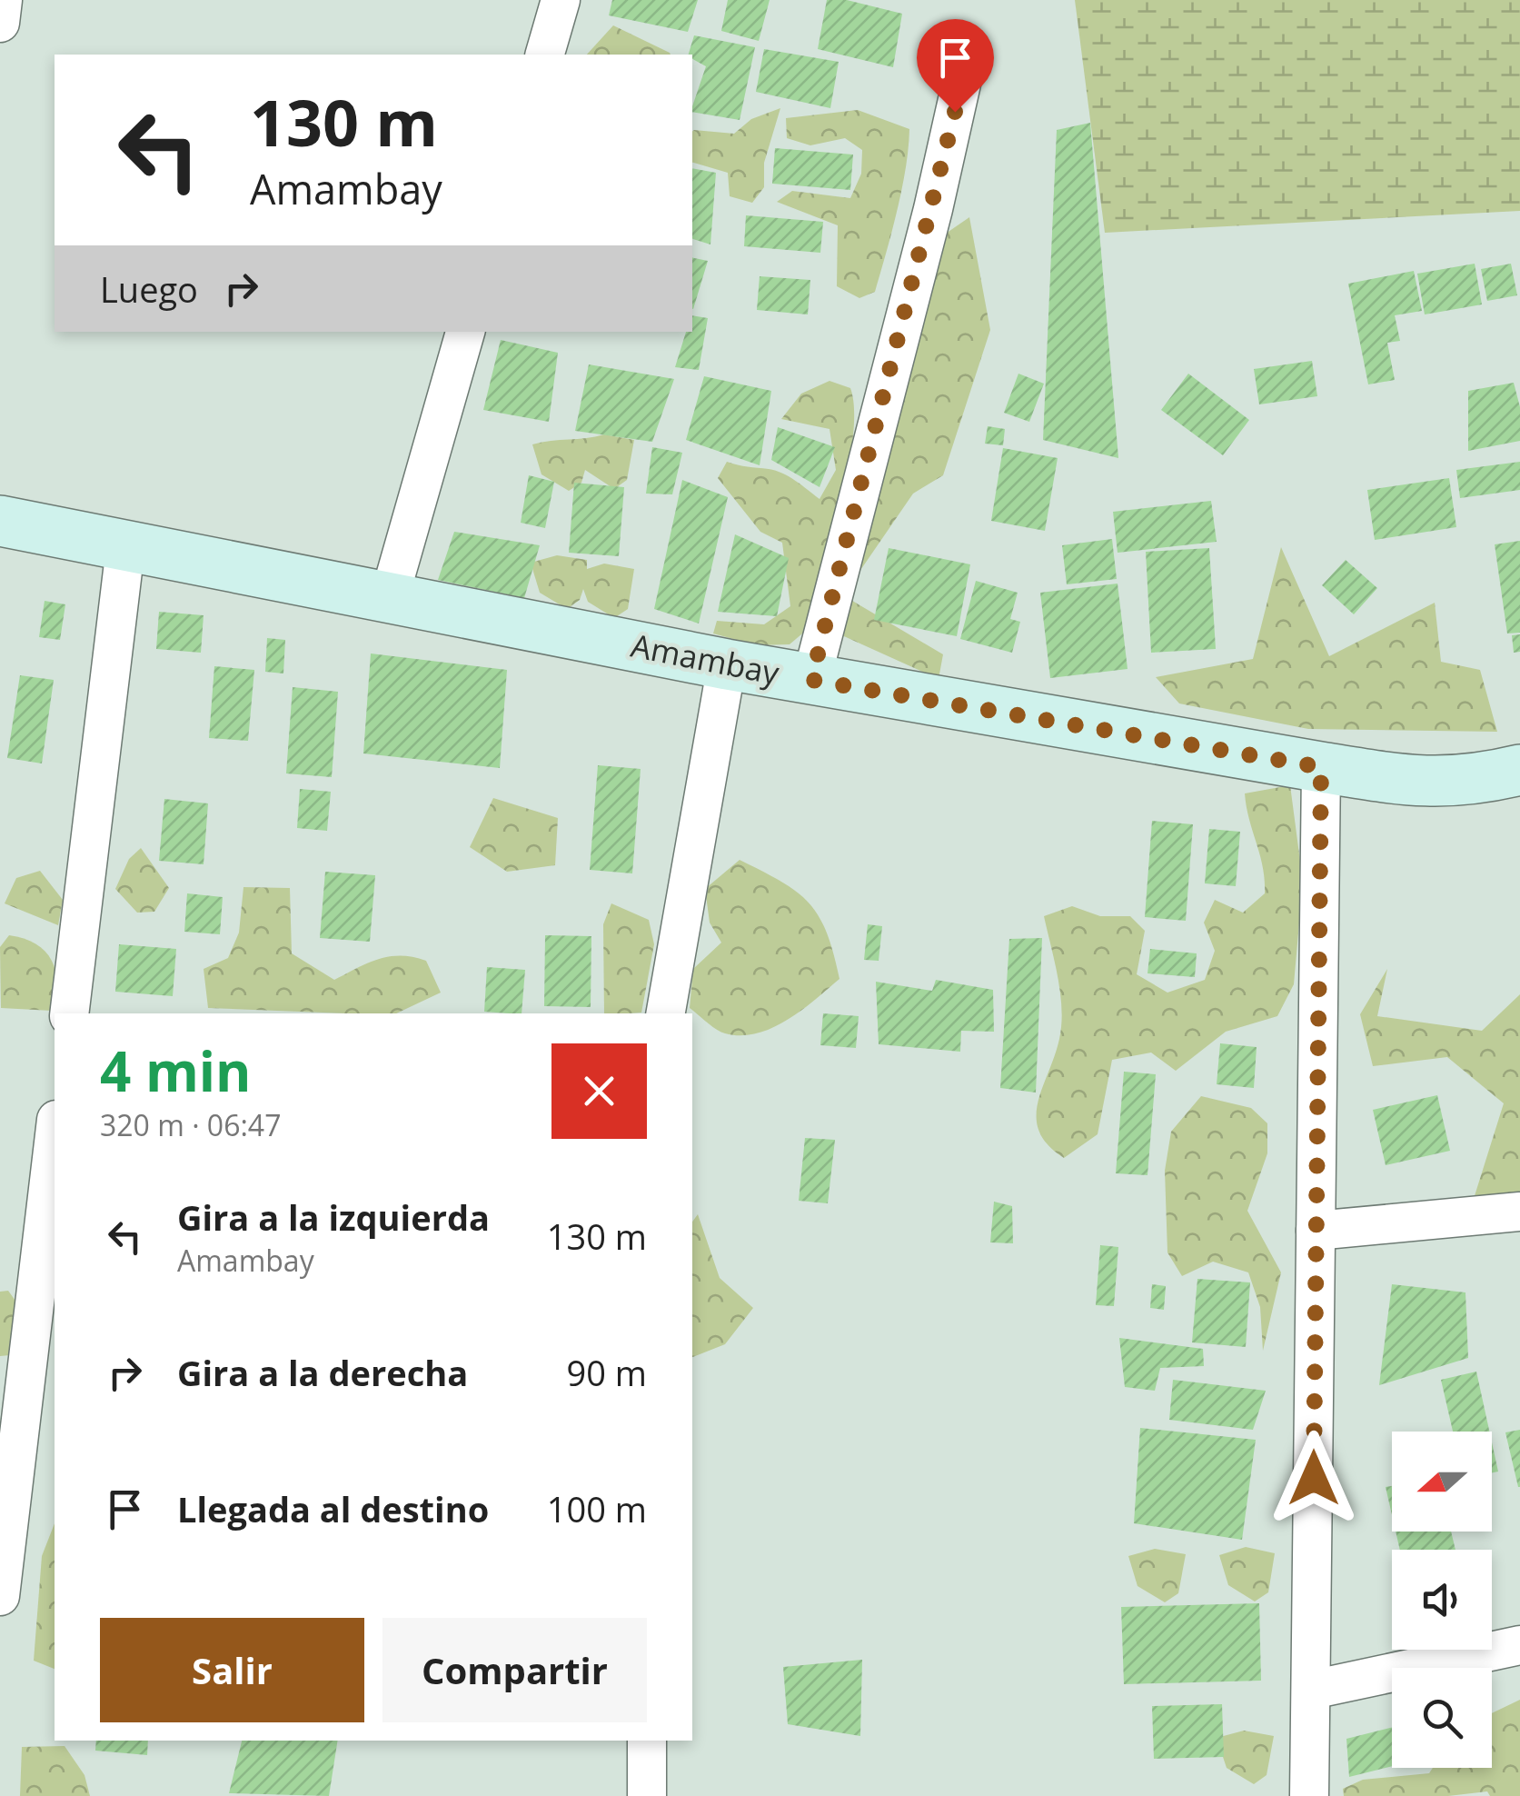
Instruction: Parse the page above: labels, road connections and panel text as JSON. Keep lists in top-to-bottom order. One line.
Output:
{"streets":{"street":["Amambay"]},"north":"left","page":{"turn":["130 m","Amambay"],"then":"Luego","heading":["4 min","320 m · 06:47"],"list":[{"name":"Gira a la izquierda","note":"Amambay","value":"130 m"},{"name":"Gira a la derecha","value":"90 m"},{"name":"Llegada al destino","value":"100 m"}],"buttons":["Salir","Compartir"]}}
